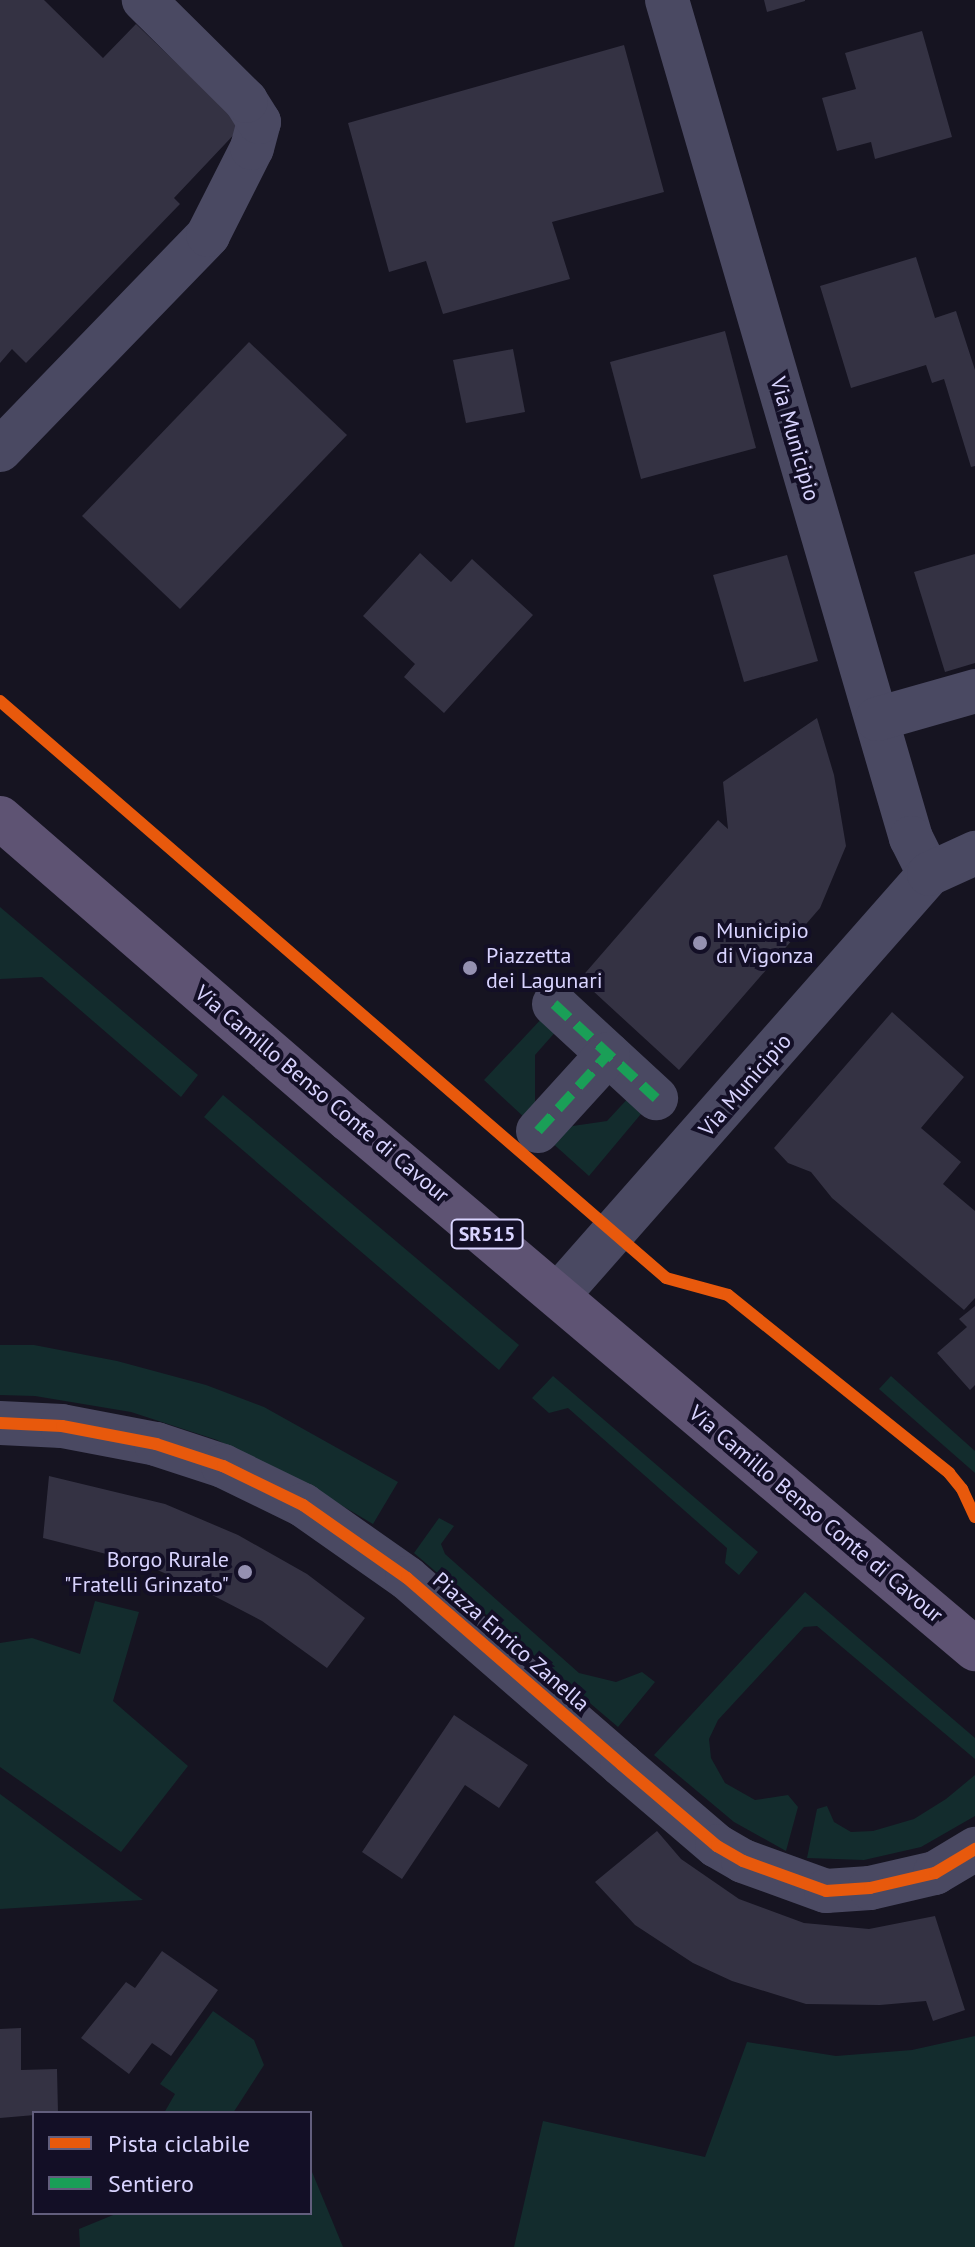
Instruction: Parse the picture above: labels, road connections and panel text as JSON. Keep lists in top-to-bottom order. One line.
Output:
{"streets":{"main road":["Via Camillo Benso Conte di Cavour","SR515"],"street":["Via Municipio","Piazza Enrico Zanella"]},"crossings":[["Via Municipio","Via Camillo Benso Conte di Cavour"]],"places":["Municipio di Vigonza","Piazzetta dei Lagunari","Borgo Rurale \"Fratelli Grinzato\""],"legend":["Pista ciclabile","Sentiero"]}
